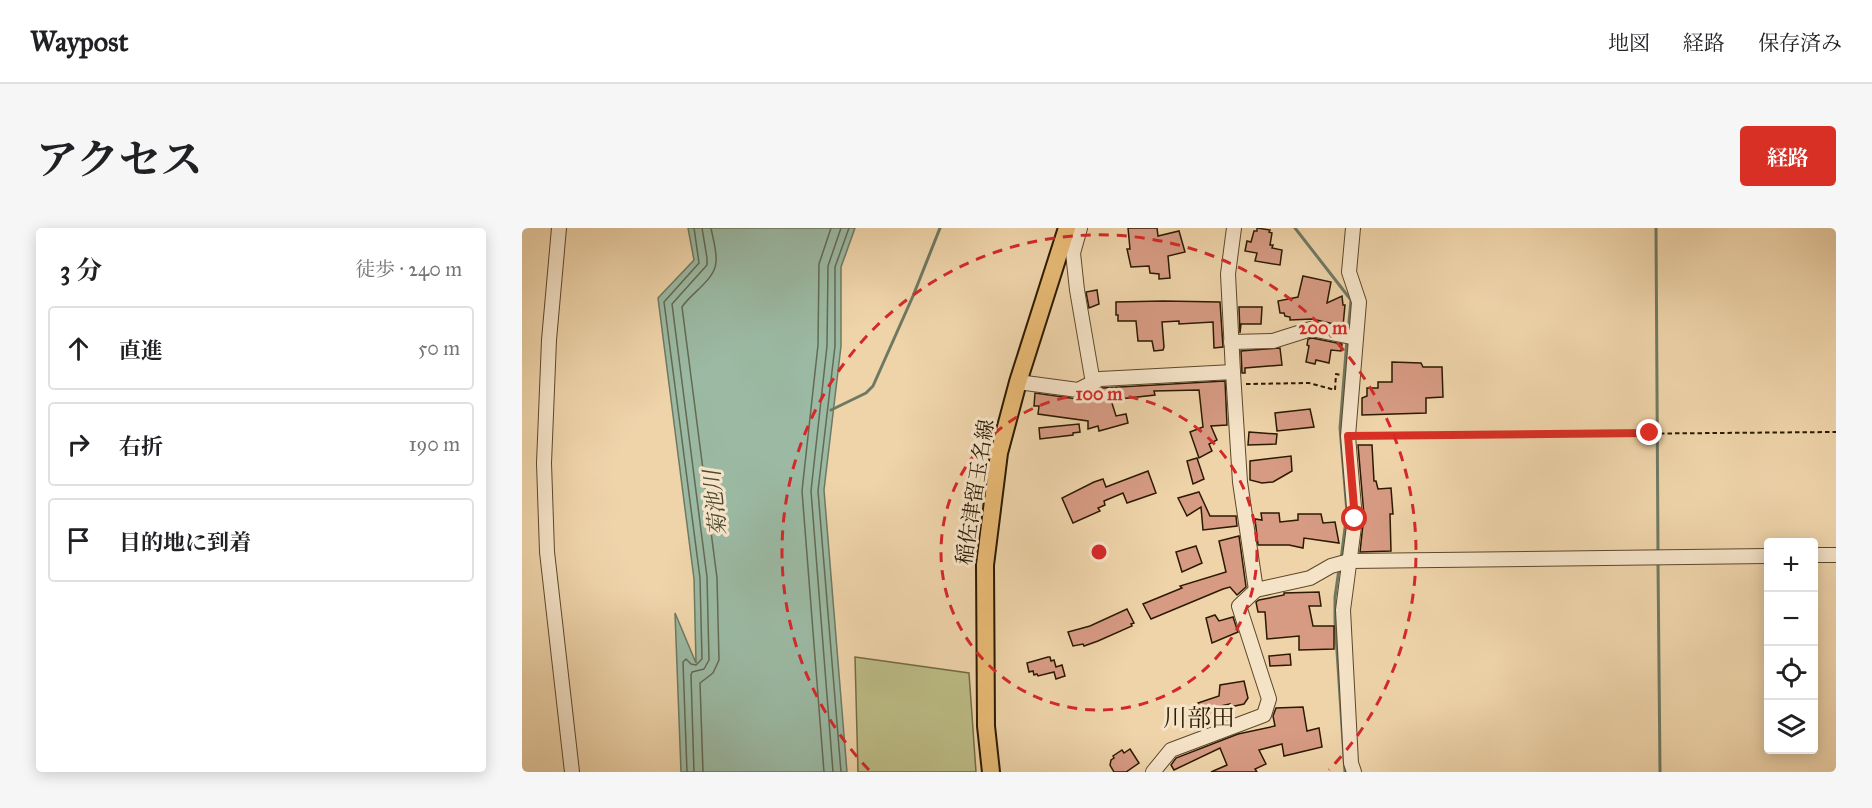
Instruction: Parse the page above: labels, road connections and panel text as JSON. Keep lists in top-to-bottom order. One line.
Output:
{"streets":{"main road":["稲佐津留玉名線"]},"districts":["川部田"],"water":["菊池川"],"page":{"header":"Waypost","nav":["地図","経路","保存済み"],"title":"アクセス","buttons":"経路","heading":["3 分","徒歩 · 240 m"],"list":[["直進","50 m"],["右折","190 m"],"目的地に到着"],"map_buttons":["+","−"]},"rings":["200 m","100 m"]}
